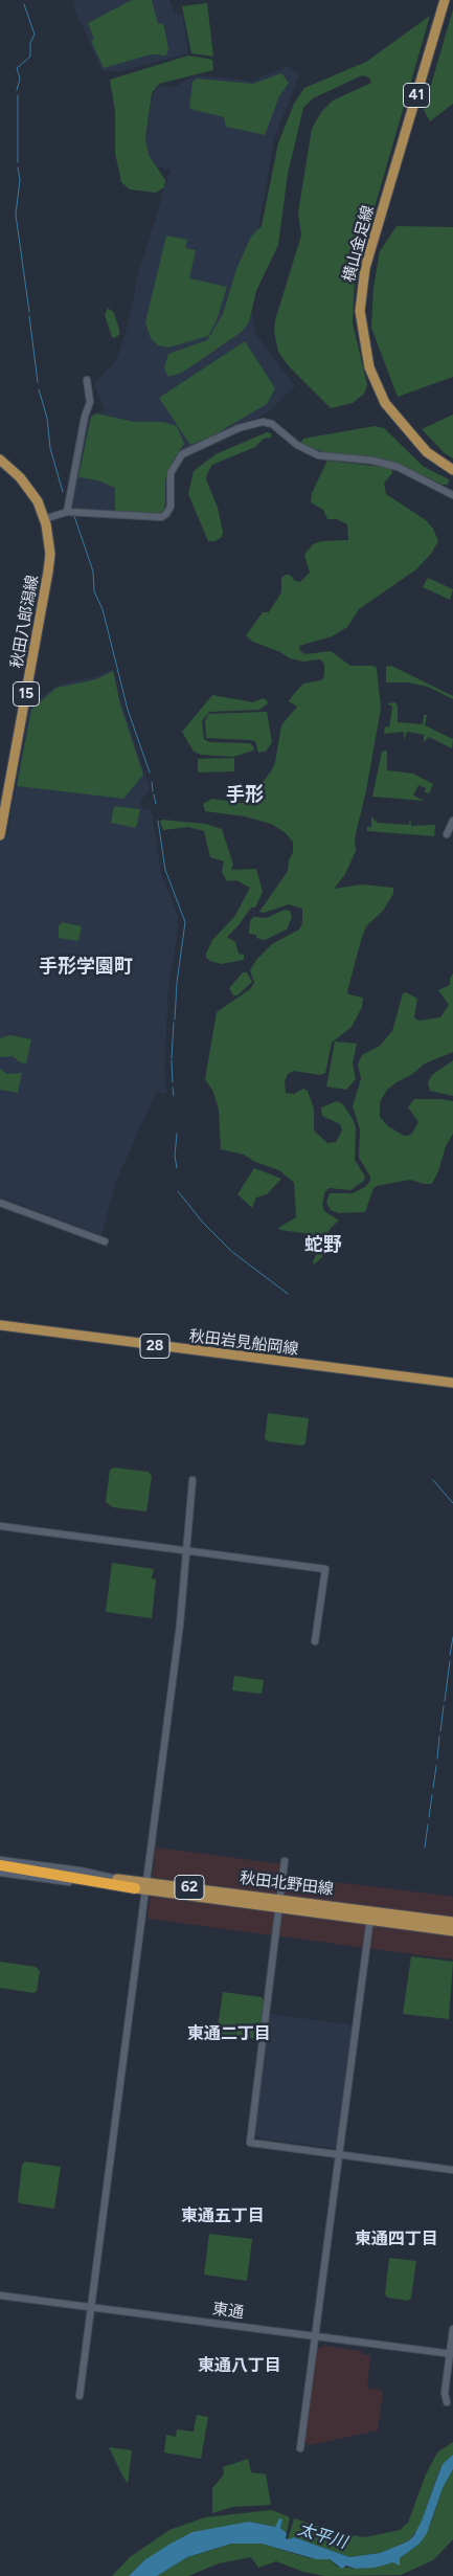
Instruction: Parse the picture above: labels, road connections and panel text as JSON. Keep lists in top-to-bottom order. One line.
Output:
{"streets":{"highway":["62"],"main road":["41","横山金足線","秋田八郎潟線","15","秋田岩見船岡線","28","秋田北野田線"],"street":["東通"]},"crossings":[["秋田北野田線","62"]],"districts":["手形","手形学園町","蛇野","東通二丁目","東通五丁目","東通四丁目","東通八丁目"],"water":["太平川"]}
